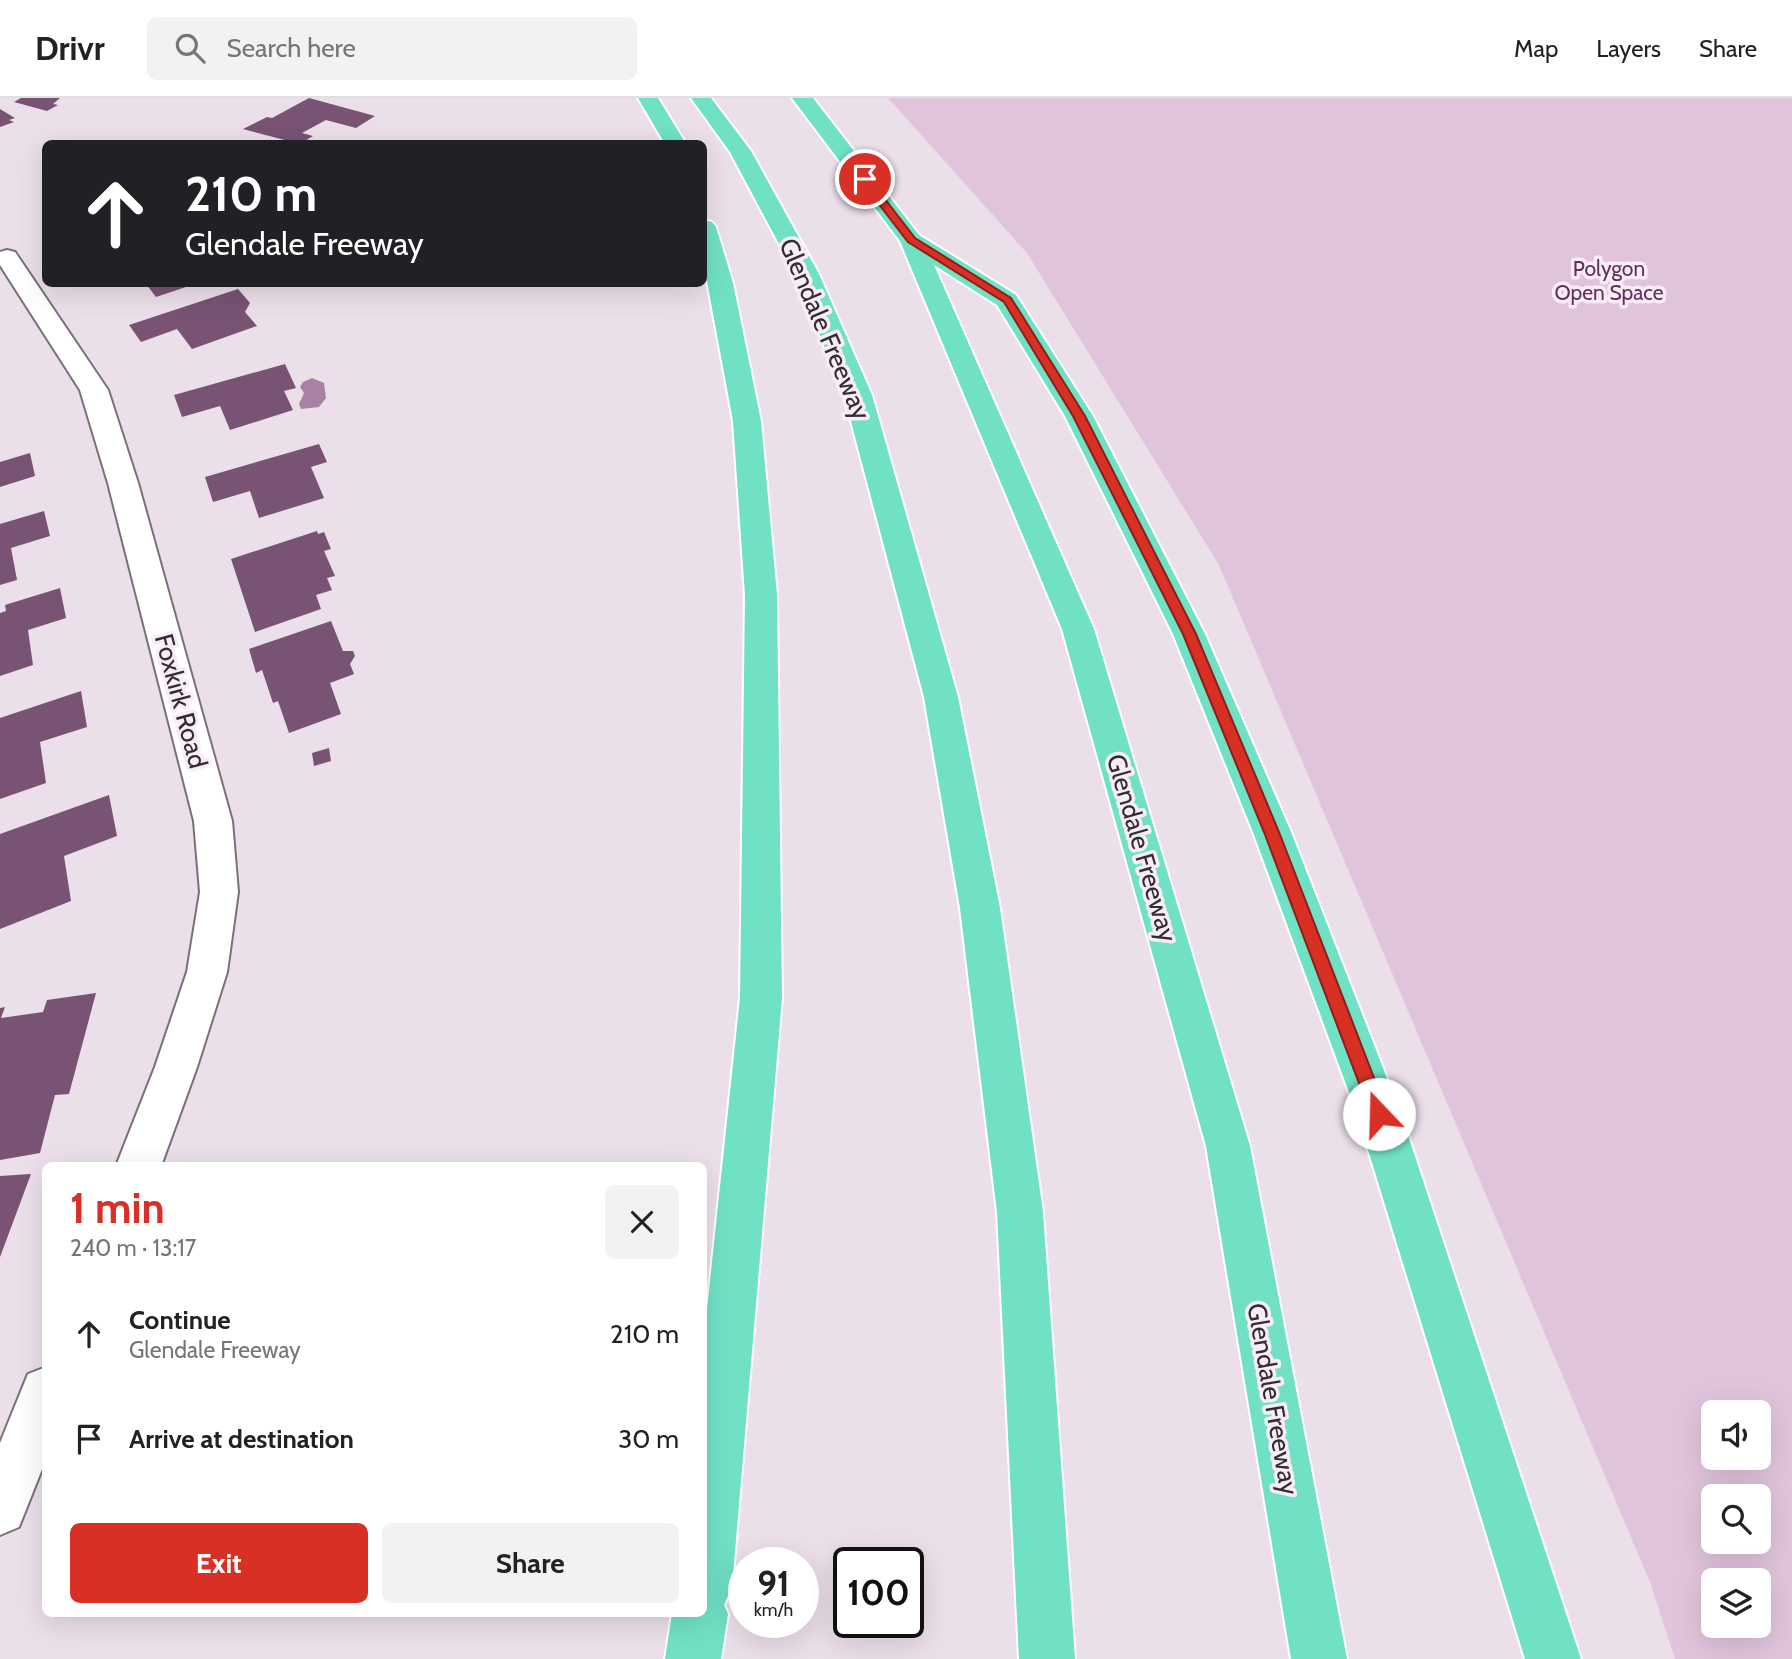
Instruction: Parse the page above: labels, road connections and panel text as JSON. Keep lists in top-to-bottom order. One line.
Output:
{"streets":{"highway":["Glendale Freeway"],"street":["Foxkirk Road"]},"parks":["Polygon Open Space"],"page":{"header":"Drivr","search":"Search here","nav":["Map","Layers","Share"],"turn":["210 m","Glendale Freeway"],"heading":["1 min","240 m · 13:17"],"list":[{"name":"Continue","note":"Glendale Freeway","value":"210 m"},{"name":"Arrive at destination","value":"30 m"}],"buttons":["Exit","Share"],"speed":"91 km/h","limit":"100"}}
